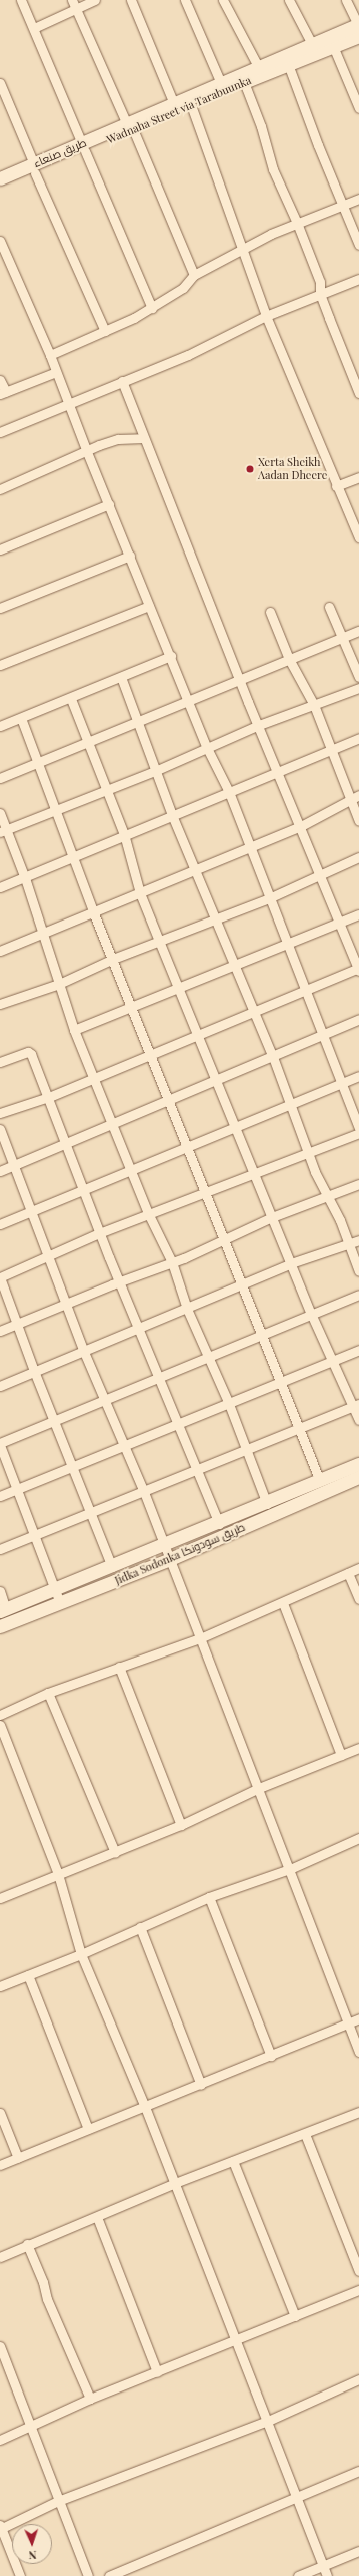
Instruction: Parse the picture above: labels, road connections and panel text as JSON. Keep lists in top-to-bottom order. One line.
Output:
{"streets":{"main road":["Wadnaha Street via Tarabuunka","طريق صنعاء","Jidka Sodonka طريق سودونكا"]},"crossings":[["Wadnaha Street via Tarabuunka","طريق صنعاء"]],"places":["Xerta Sheikh Aadan Dheere"],"north":"bottom"}
